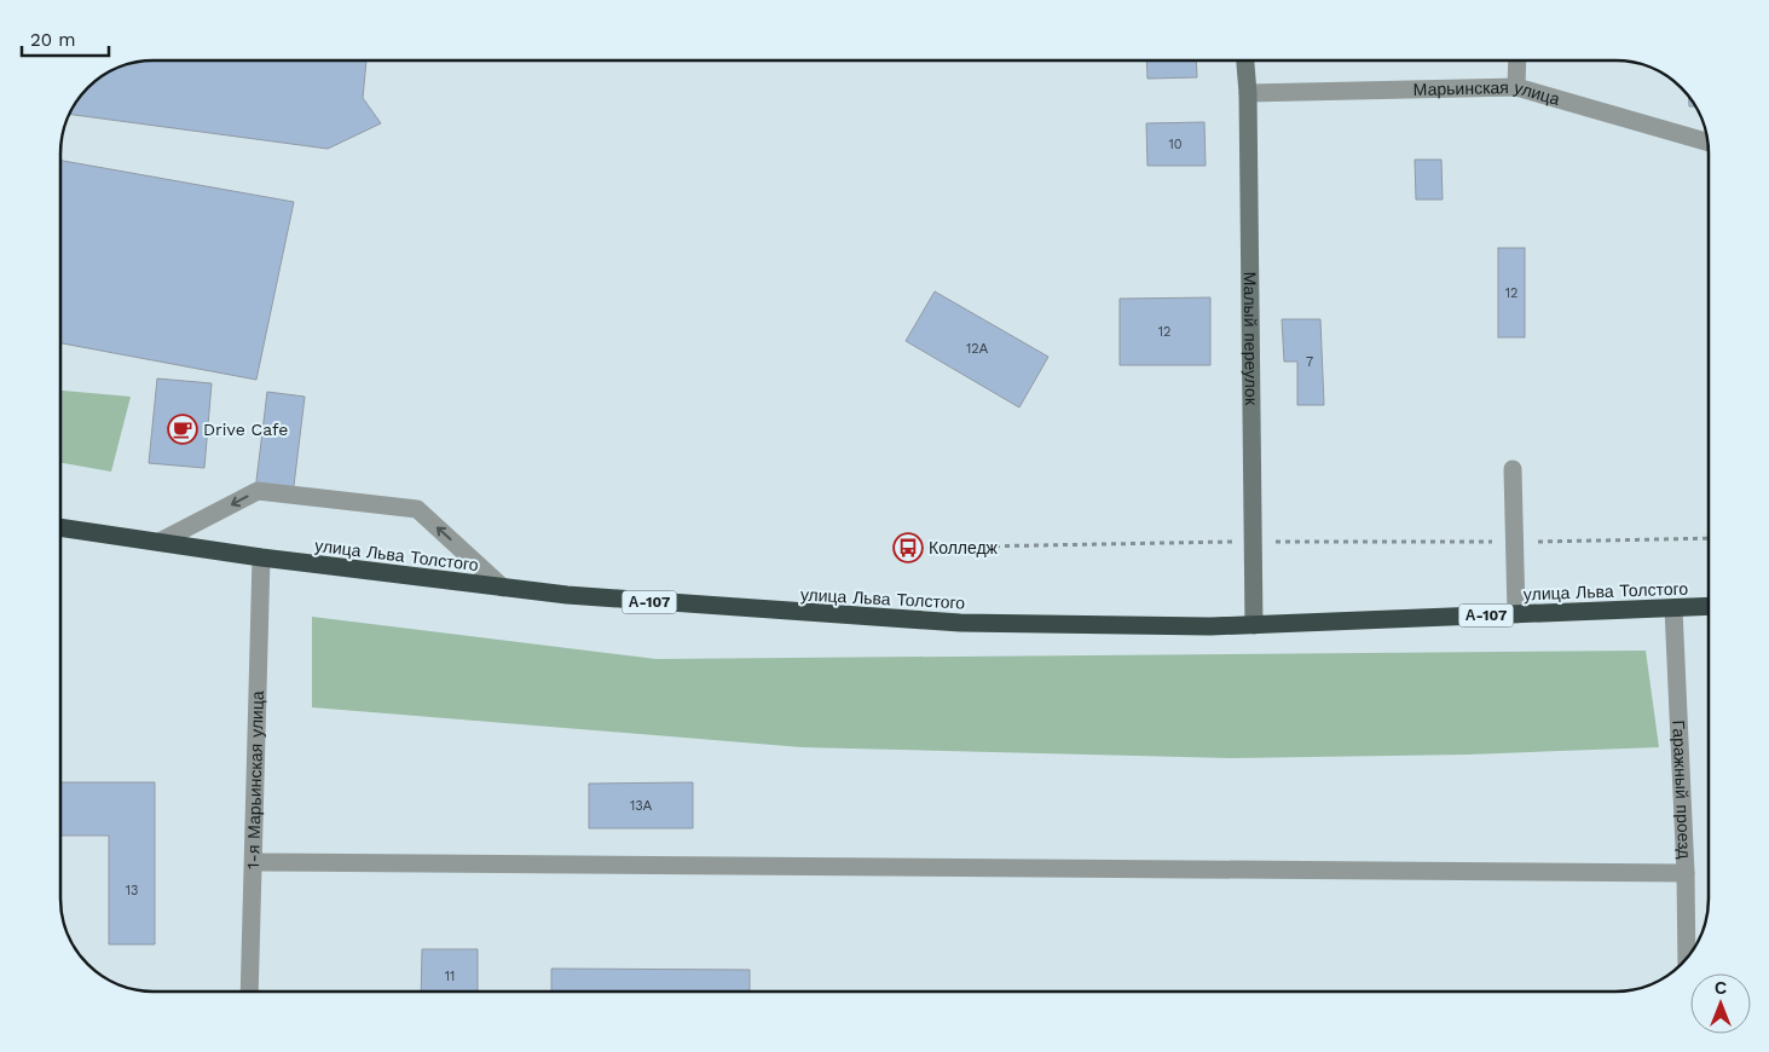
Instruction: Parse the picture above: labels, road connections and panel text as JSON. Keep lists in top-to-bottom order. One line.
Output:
{"streets":{"highway":["улица Льва Толстого","А-107"],"street":["Марьинская улица","Малый переулок","1-я Марьинская улица","Гаражный проезд"]},"crossings":[["Марьинская улица","Малый переулок"],["Малый переулок","улица Льва Толстого"],["улица Льва Толстого","1-я Марьинская улица"],["улица Льва Толстого","Гаражный проезд"]],"places":{"cafe":["Drive Cafe"],"bus stop":["Колледж"]},"house_numbers":["10","12","12","12А","7","13А","13","11"],"scale_bar":"20 m","north":"top"}
